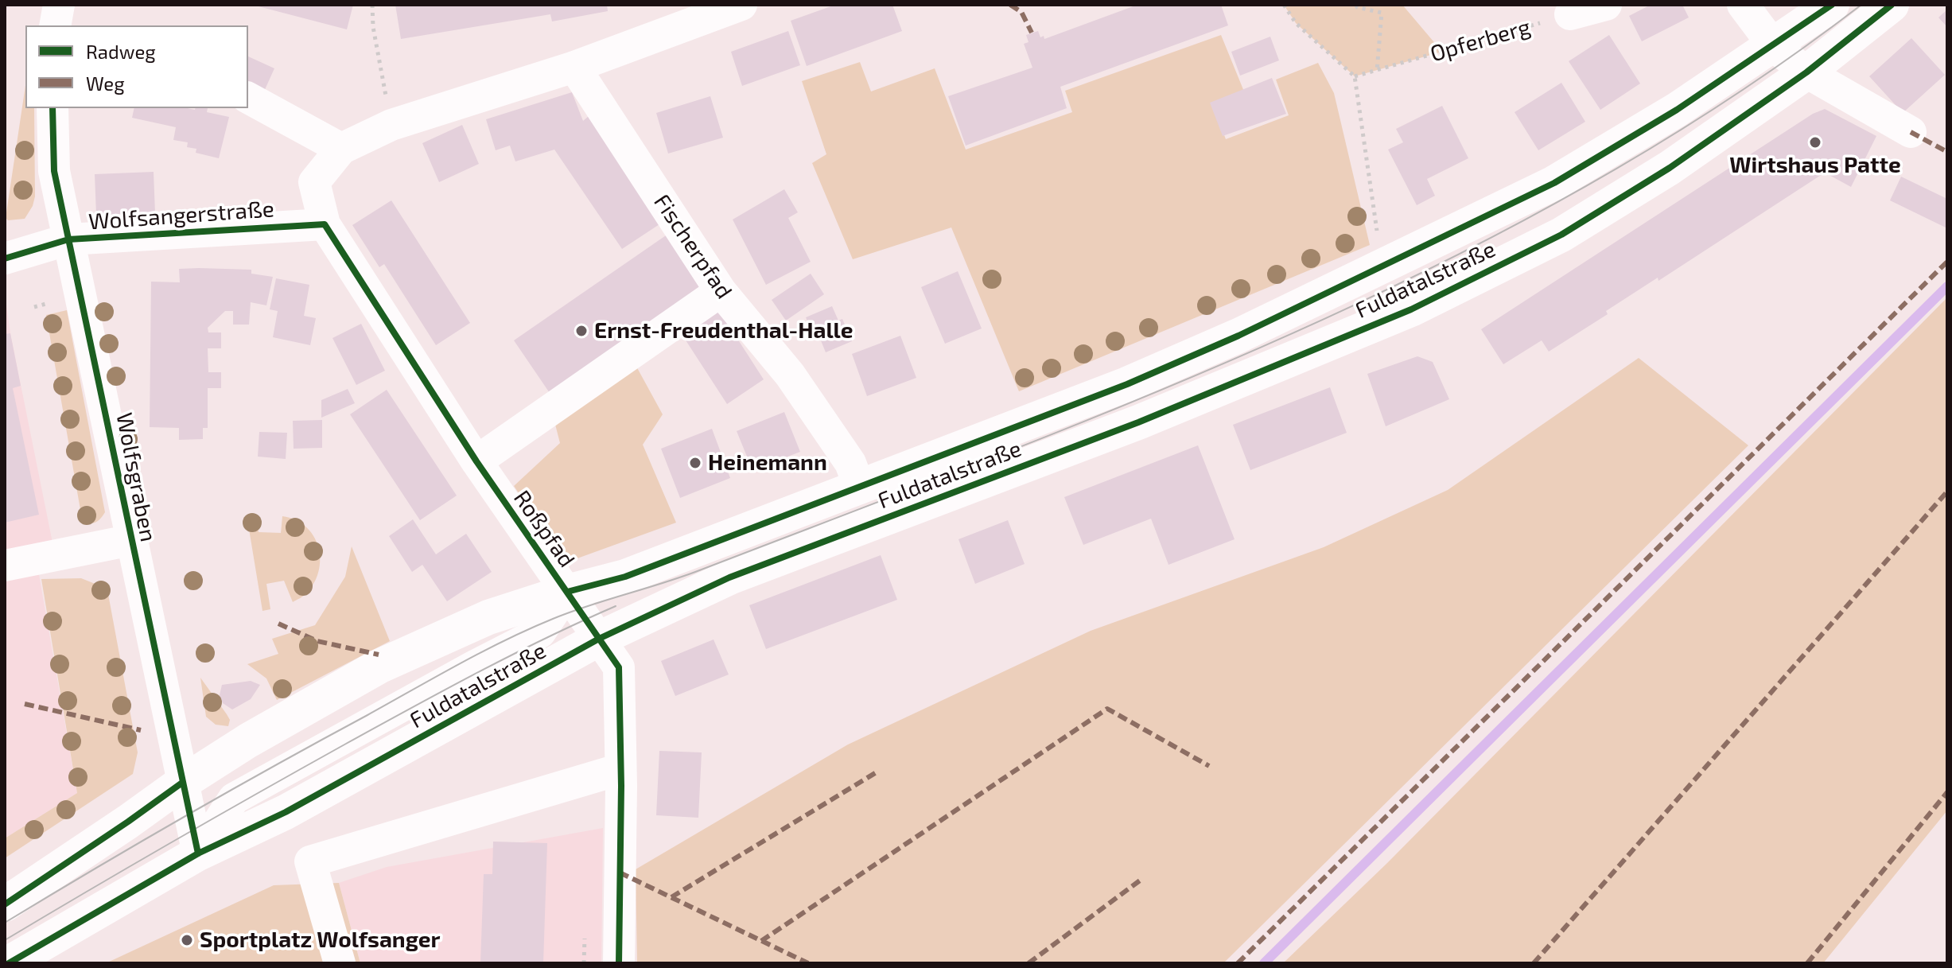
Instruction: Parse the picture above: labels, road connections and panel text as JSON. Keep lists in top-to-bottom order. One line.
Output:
{"streets":{"main road":["Fuldatalstraße"],"street":["Wolfsangerstraße","Fischerpfad","Wolfsgraben","Roßpfad"],"path":["Opferberg"]},"crossings":[["Wolfsangerstraße","Wolfsgraben"],["Wolfsangerstraße","Roßpfad"],["Fischerpfad","Fuldatalstraße"],["Fuldatalstraße","Wolfsgraben"],["Fuldatalstraße","Roßpfad"]],"places":["Wirtshaus Patte","Ernst-Freudenthal-Halle","Heinemann","Sportplatz Wolfsanger"],"legend":["Radweg","Weg"]}
